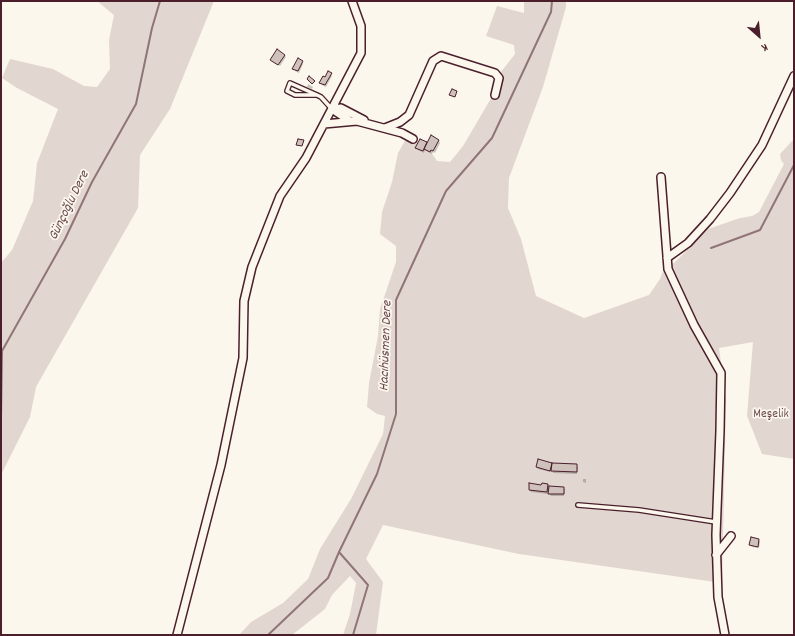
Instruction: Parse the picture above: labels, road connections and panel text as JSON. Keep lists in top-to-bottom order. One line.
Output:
{"water":["Günçoğlu Dere","Hacıhüsmen Dere"],"parks":["Meşelik"],"north":"bottom right"}
